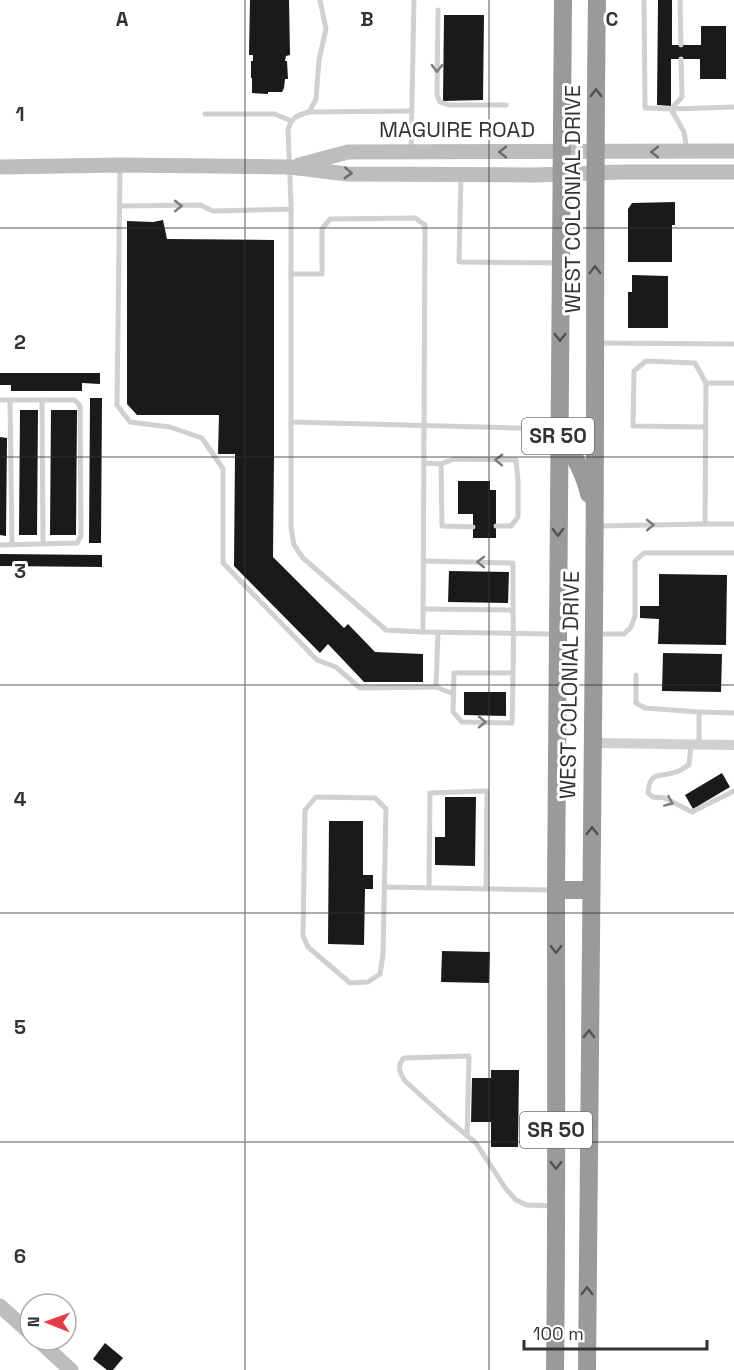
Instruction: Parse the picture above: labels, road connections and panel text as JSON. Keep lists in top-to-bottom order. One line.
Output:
{"streets":{"highway":["WEST COLONIAL DRIVE","SR 50"],"main road":["MAGUIRE ROAD"]},"crossings":[["MAGUIRE ROAD","WEST COLONIAL DRIVE"]],"scale_bar":"100 m","north":"left","grid":{"columns":["A","B","C"],"rows":["1","2","3","4","5","6"]}}
